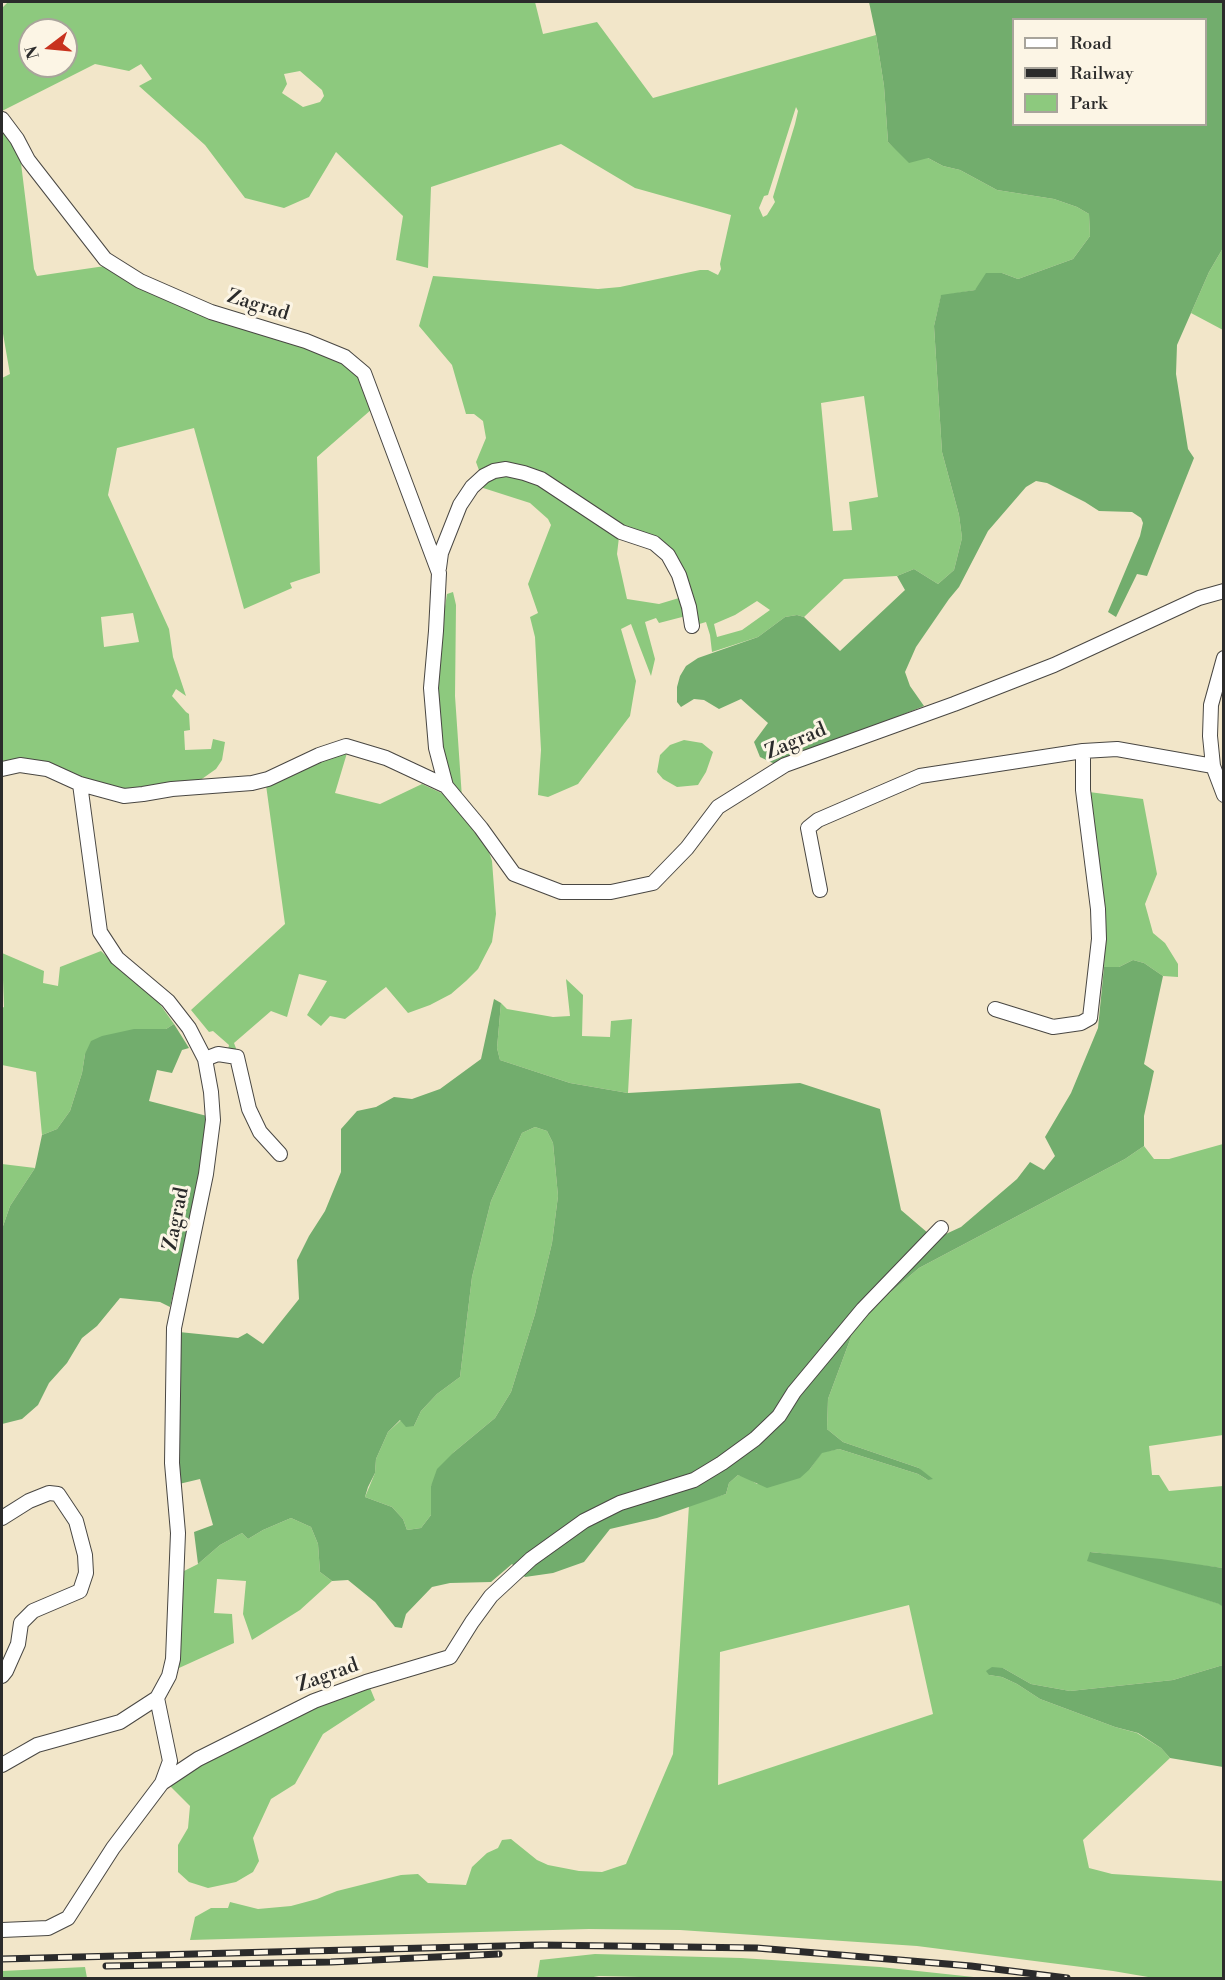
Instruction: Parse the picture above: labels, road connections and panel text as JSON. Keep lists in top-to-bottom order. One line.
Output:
{"streets":{"street":["Zagrad"]},"legend":["Road","Railway","Park"],"north":"left"}
